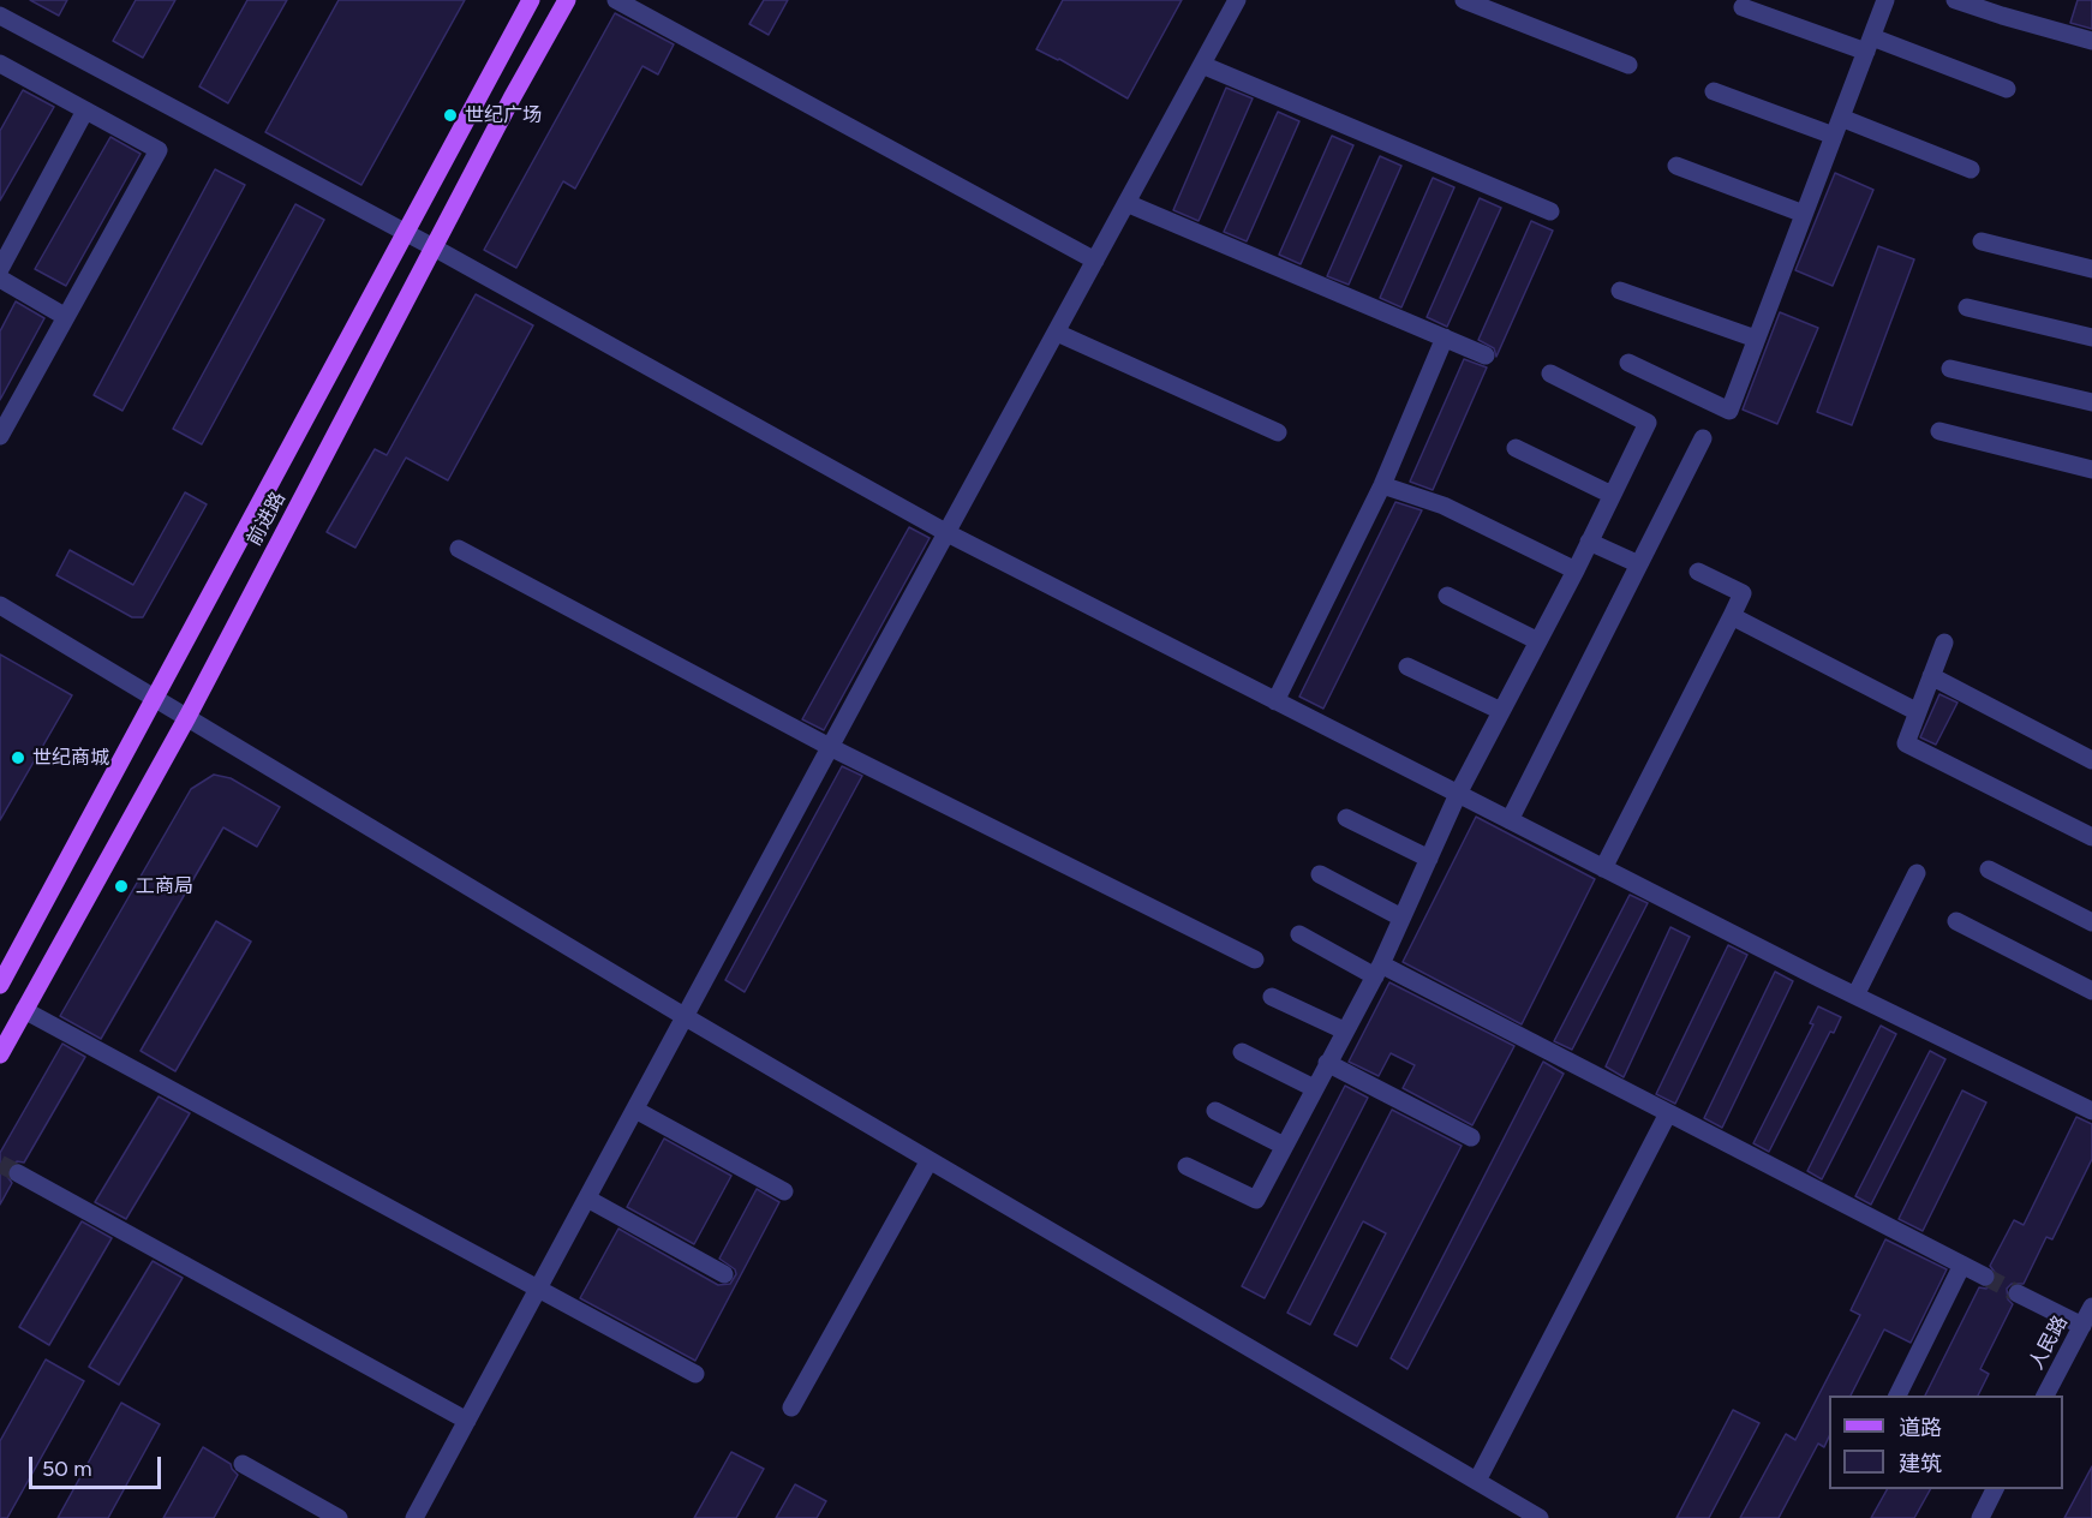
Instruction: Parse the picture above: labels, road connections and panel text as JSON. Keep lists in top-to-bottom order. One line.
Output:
{"streets":{"main road":["前进路"],"street":["人民路"]},"places":["世纪广场","世纪商城","工商局"],"legend":["道路","建筑"],"scale_bar":"50 m"}
